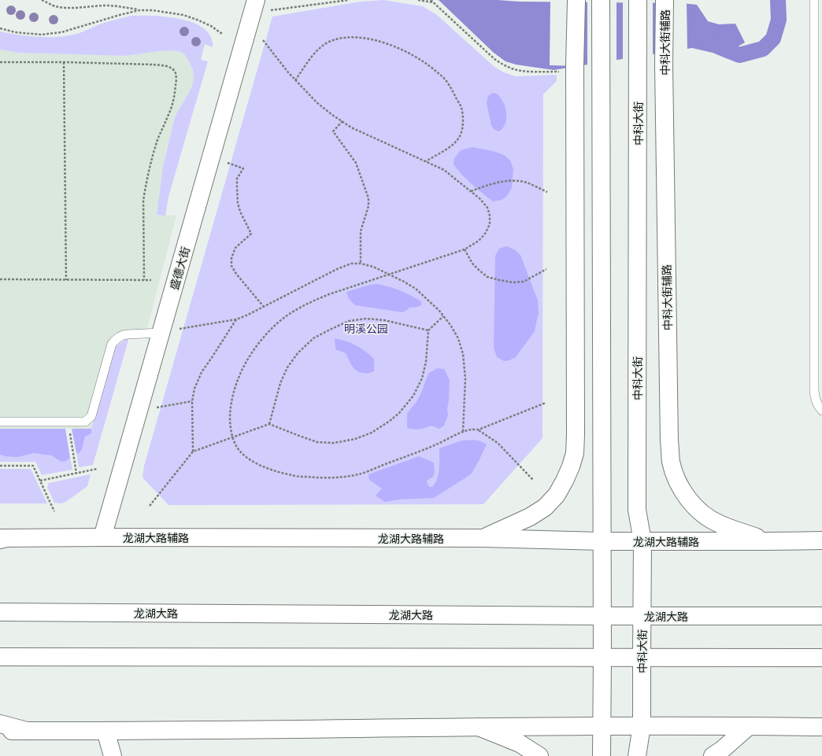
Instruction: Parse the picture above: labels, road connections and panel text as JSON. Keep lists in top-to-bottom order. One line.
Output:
{"streets":{"main road":["中科大街辅路","中科大街","盛德大街","龙湖大路辅路","龙湖大路"]},"crossings":[["中科大街辅路","龙湖大路辅路"],["中科大街","龙湖大路辅路"],["中科大街","龙湖大路"],["盛德大街","龙湖大路辅路"]],"parks":["明溪公园"]}
